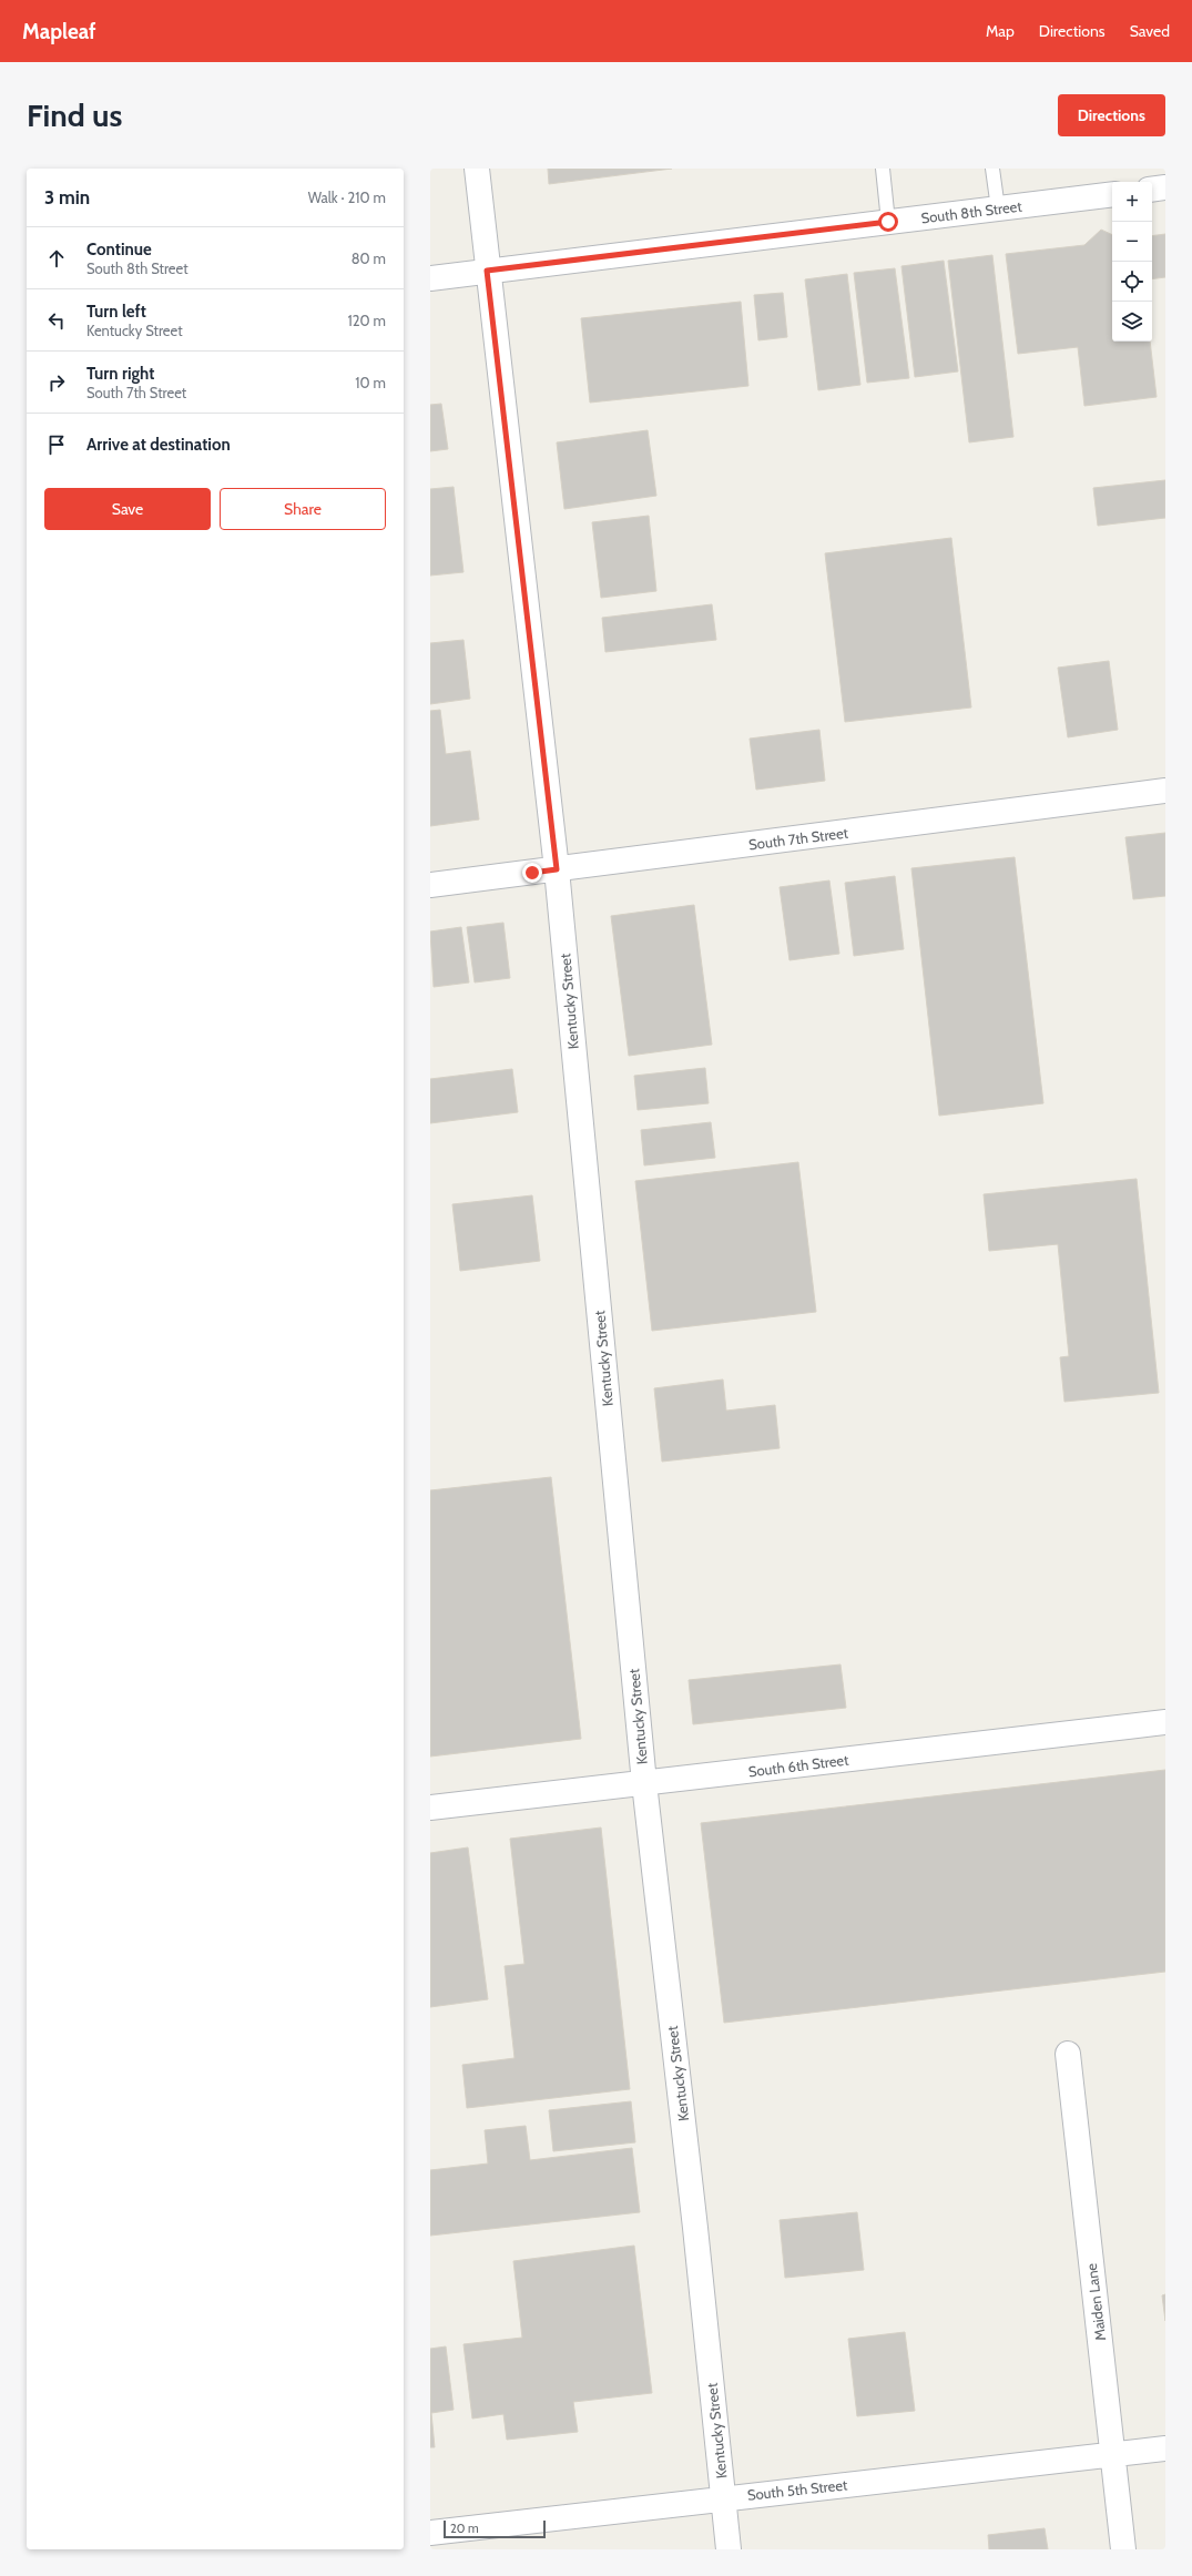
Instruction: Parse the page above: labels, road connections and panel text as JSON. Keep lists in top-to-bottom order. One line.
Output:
{"streets":{"street":["South 8th Street","South 7th Street","Kentucky Street","South 6th Street","Maiden Lane","South 5th Street"]},"crossings":[["South 8th Street","Kentucky Street"],["South 7th Street","Kentucky Street"],["Kentucky Street","South 6th Street"],["Kentucky Street","South 5th Street"],["Maiden Lane","South 5th Street"]],"scale_bar":"20 m","page":{"header":"Mapleaf","nav":["Map","Directions","Saved"],"buttons":["Directions",["Save","Share"]],"title":"Find us","heading":["3 min","Walk · 210 m"],"map_buttons":["+","−"],"list":[["Continue","South 8th Street","80 m"],["Turn left","Kentucky Street","120 m"],["Turn right","South 7th Street","10 m"],"Arrive at destination"],"scale":"20 m"}}
